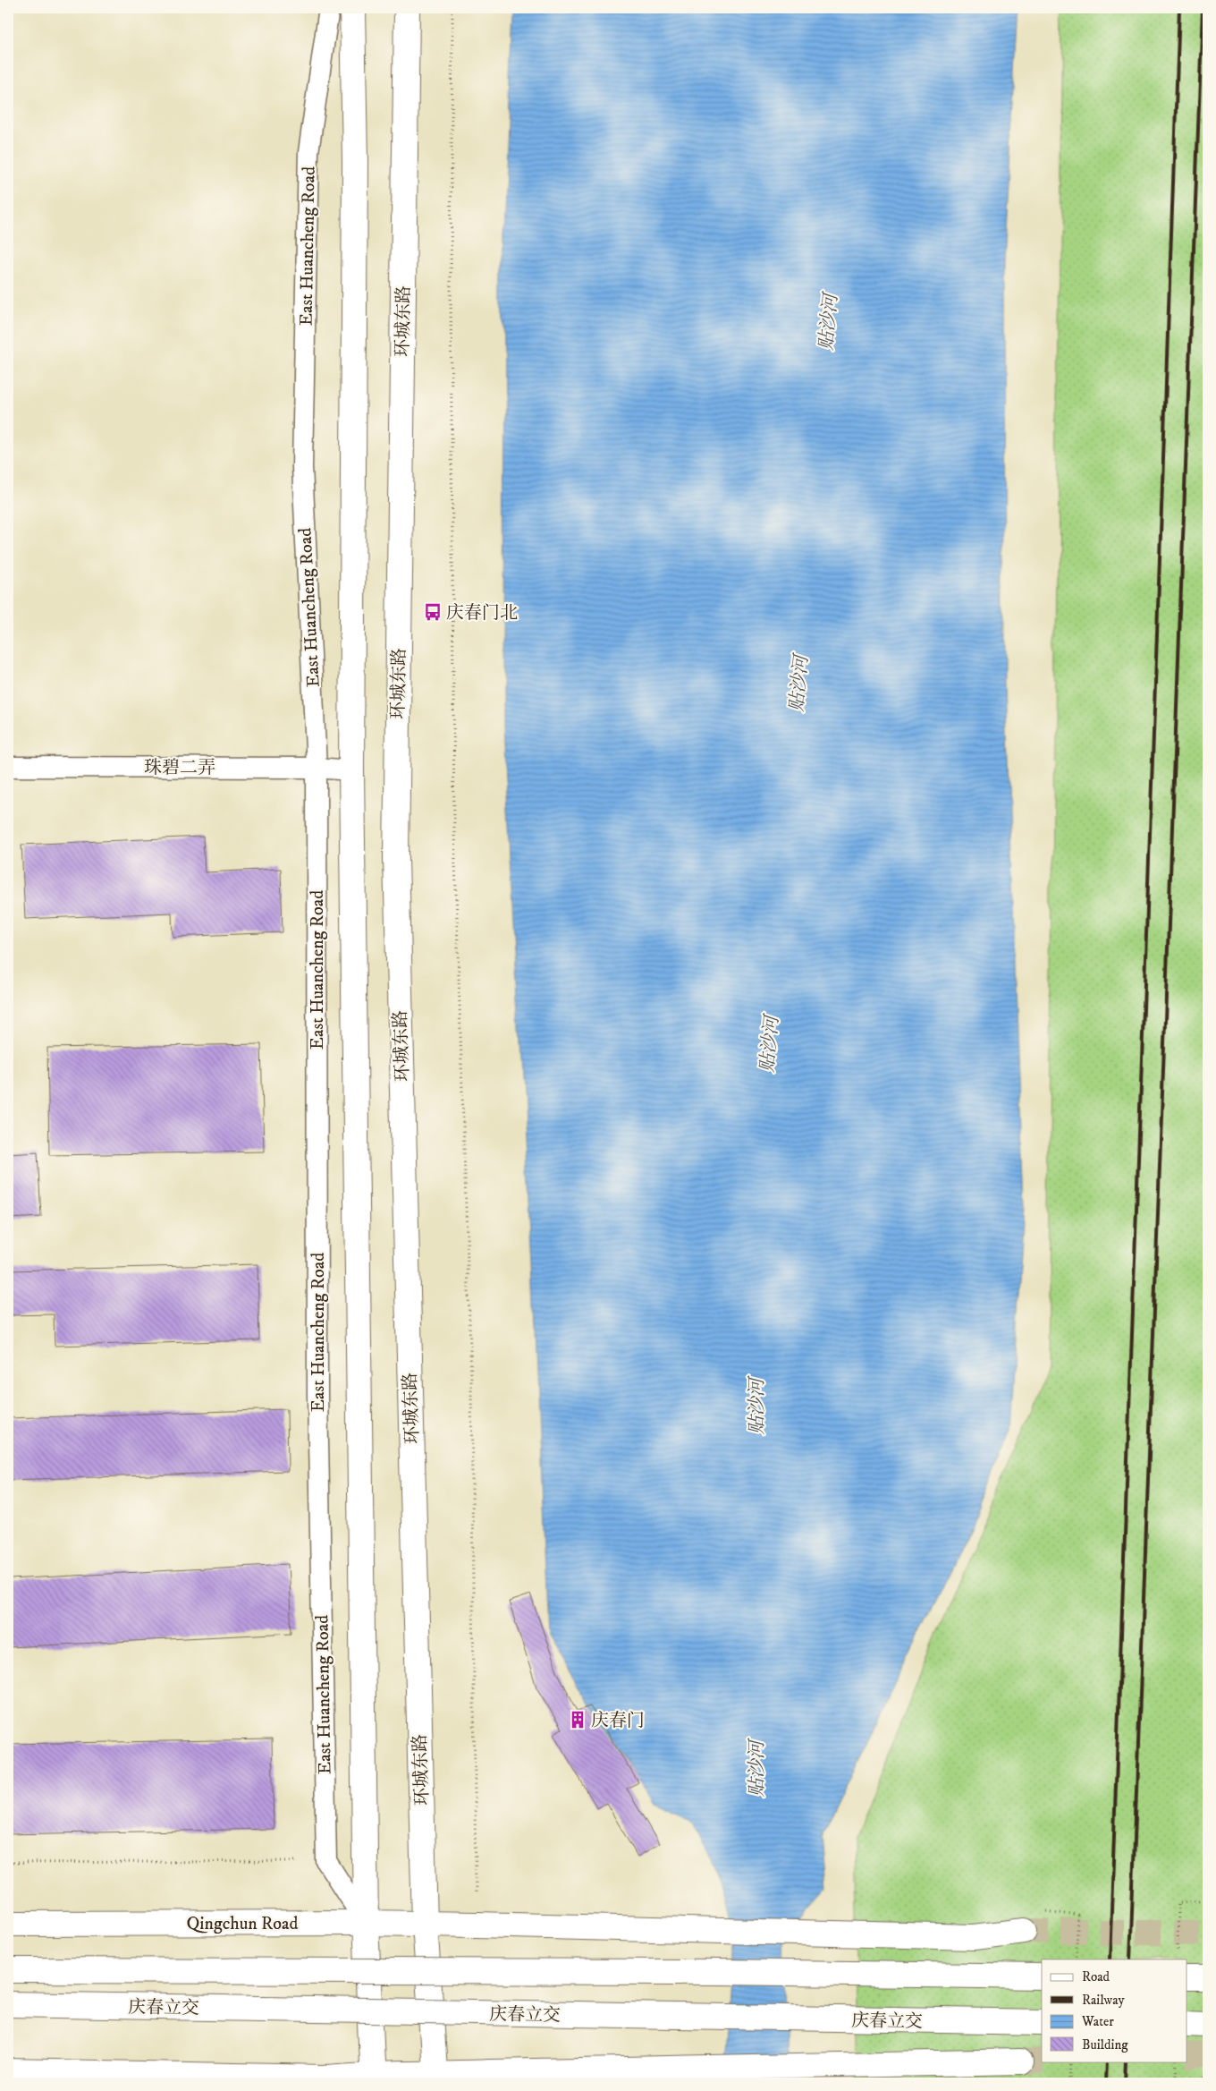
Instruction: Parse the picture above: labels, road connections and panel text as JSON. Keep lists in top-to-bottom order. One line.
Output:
{"streets":{"main road":["环城东路","Qingchun Road","庆春立交"],"lane":["East Huancheng Road","珠碧二弄"]},"crossings":[["East Huancheng Road","珠碧二弄"],["环城东路","Qingchun Road"]],"water":["贴沙河"],"places":{"bus stop":["庆春门北"],"building":["庆春门"]},"legend":["Road","Railway","Water","Building"]}
